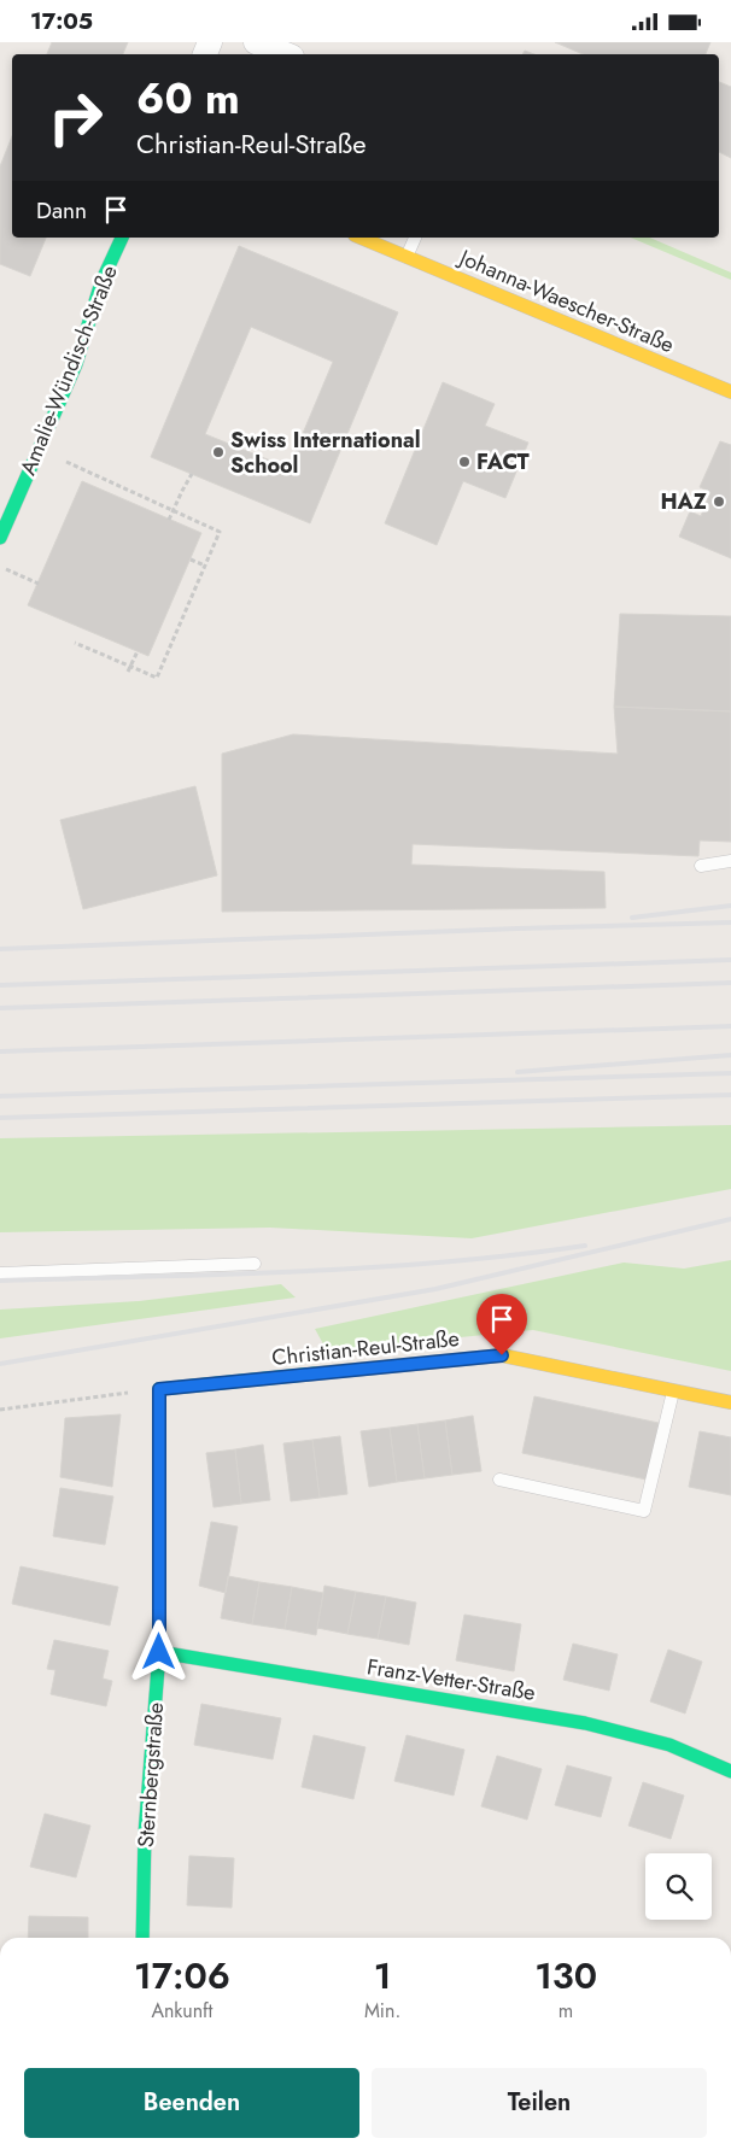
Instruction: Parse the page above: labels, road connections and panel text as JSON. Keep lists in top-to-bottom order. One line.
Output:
{"streets":{"street":["Johanna-Waescher-Straße","Amalie-Wündisch-Straße","Christian-Reul-Straße","Franz-Vetter-Straße","Sternbergstraße"]},"crossings":[["Christian-Reul-Straße","Sternbergstraße"],["Franz-Vetter-Straße","Sternbergstraße"]],"places":["Swiss International School","FACT","HAZ"],"page":{"status":"17:05","turn":["60 m","Christian-Reul-Straße"],"then":"Dann","eta":["17:06","Ankunft","1","Min.","130","m"],"buttons":["Beenden","Teilen"]}}
